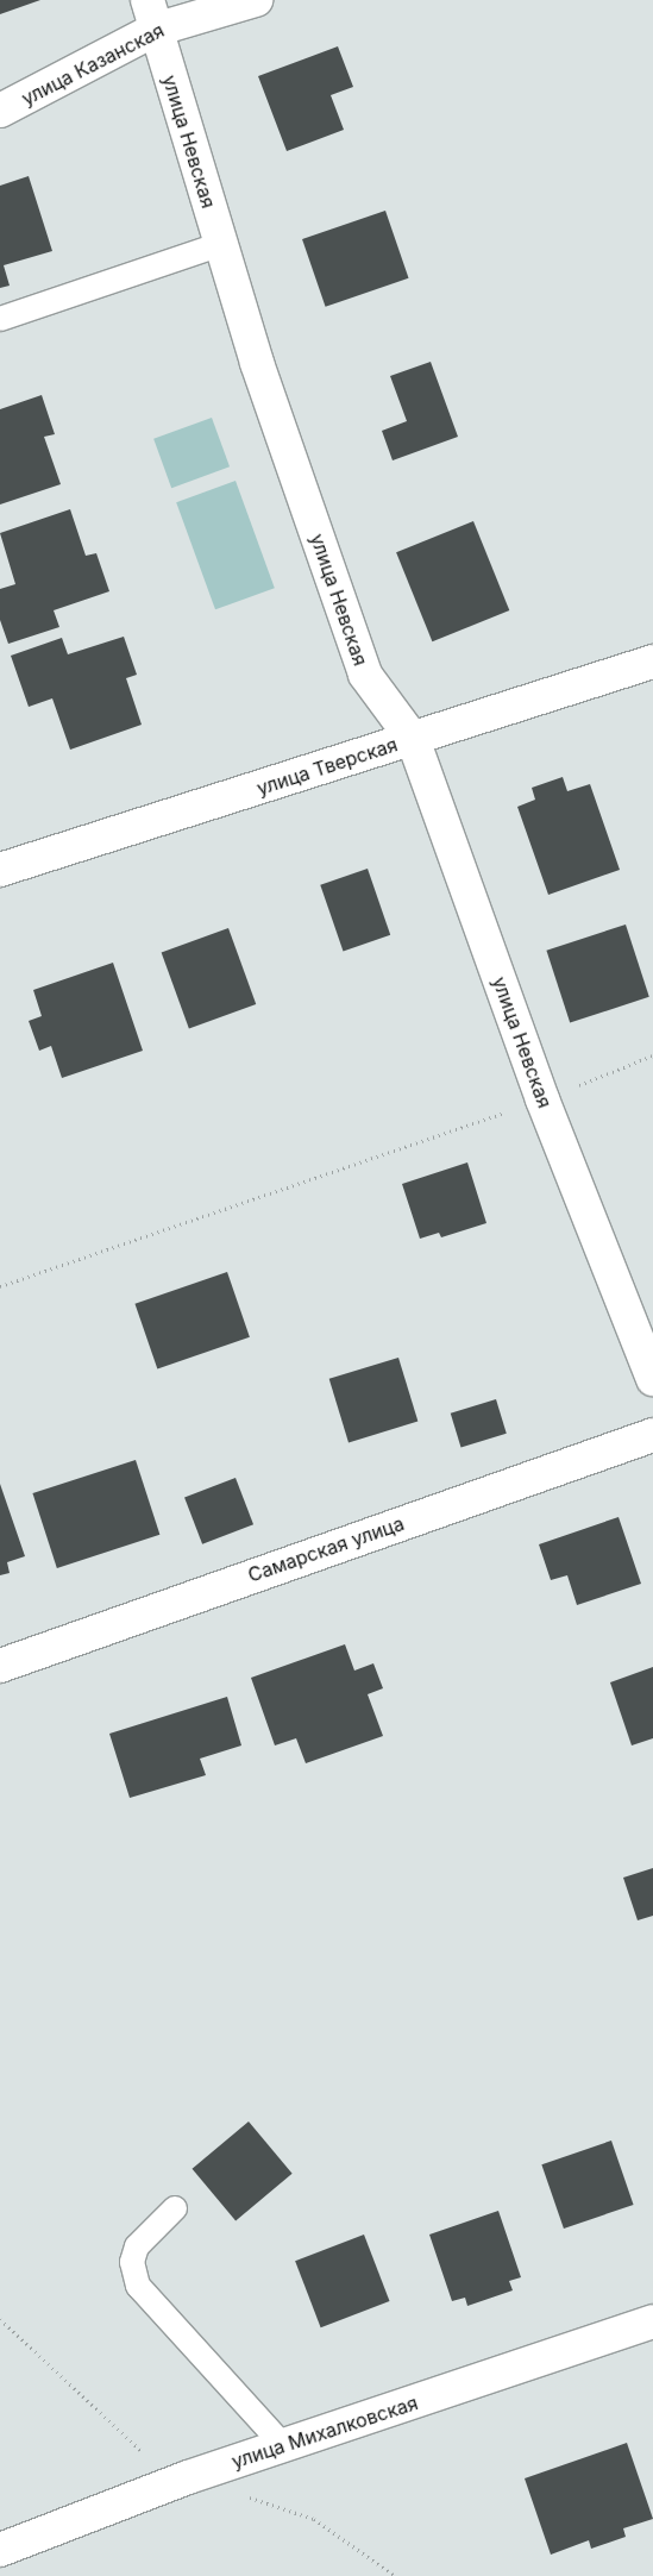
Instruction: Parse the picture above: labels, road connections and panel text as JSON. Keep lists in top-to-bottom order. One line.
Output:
{"streets":{"street":["улица Казанская","улица Невская","улица Тверская","Самарская улица","улица Михалковская"]},"crossings":[["улица Казанская","улица Невская"],["улица Невская","улица Тверская"]]}
